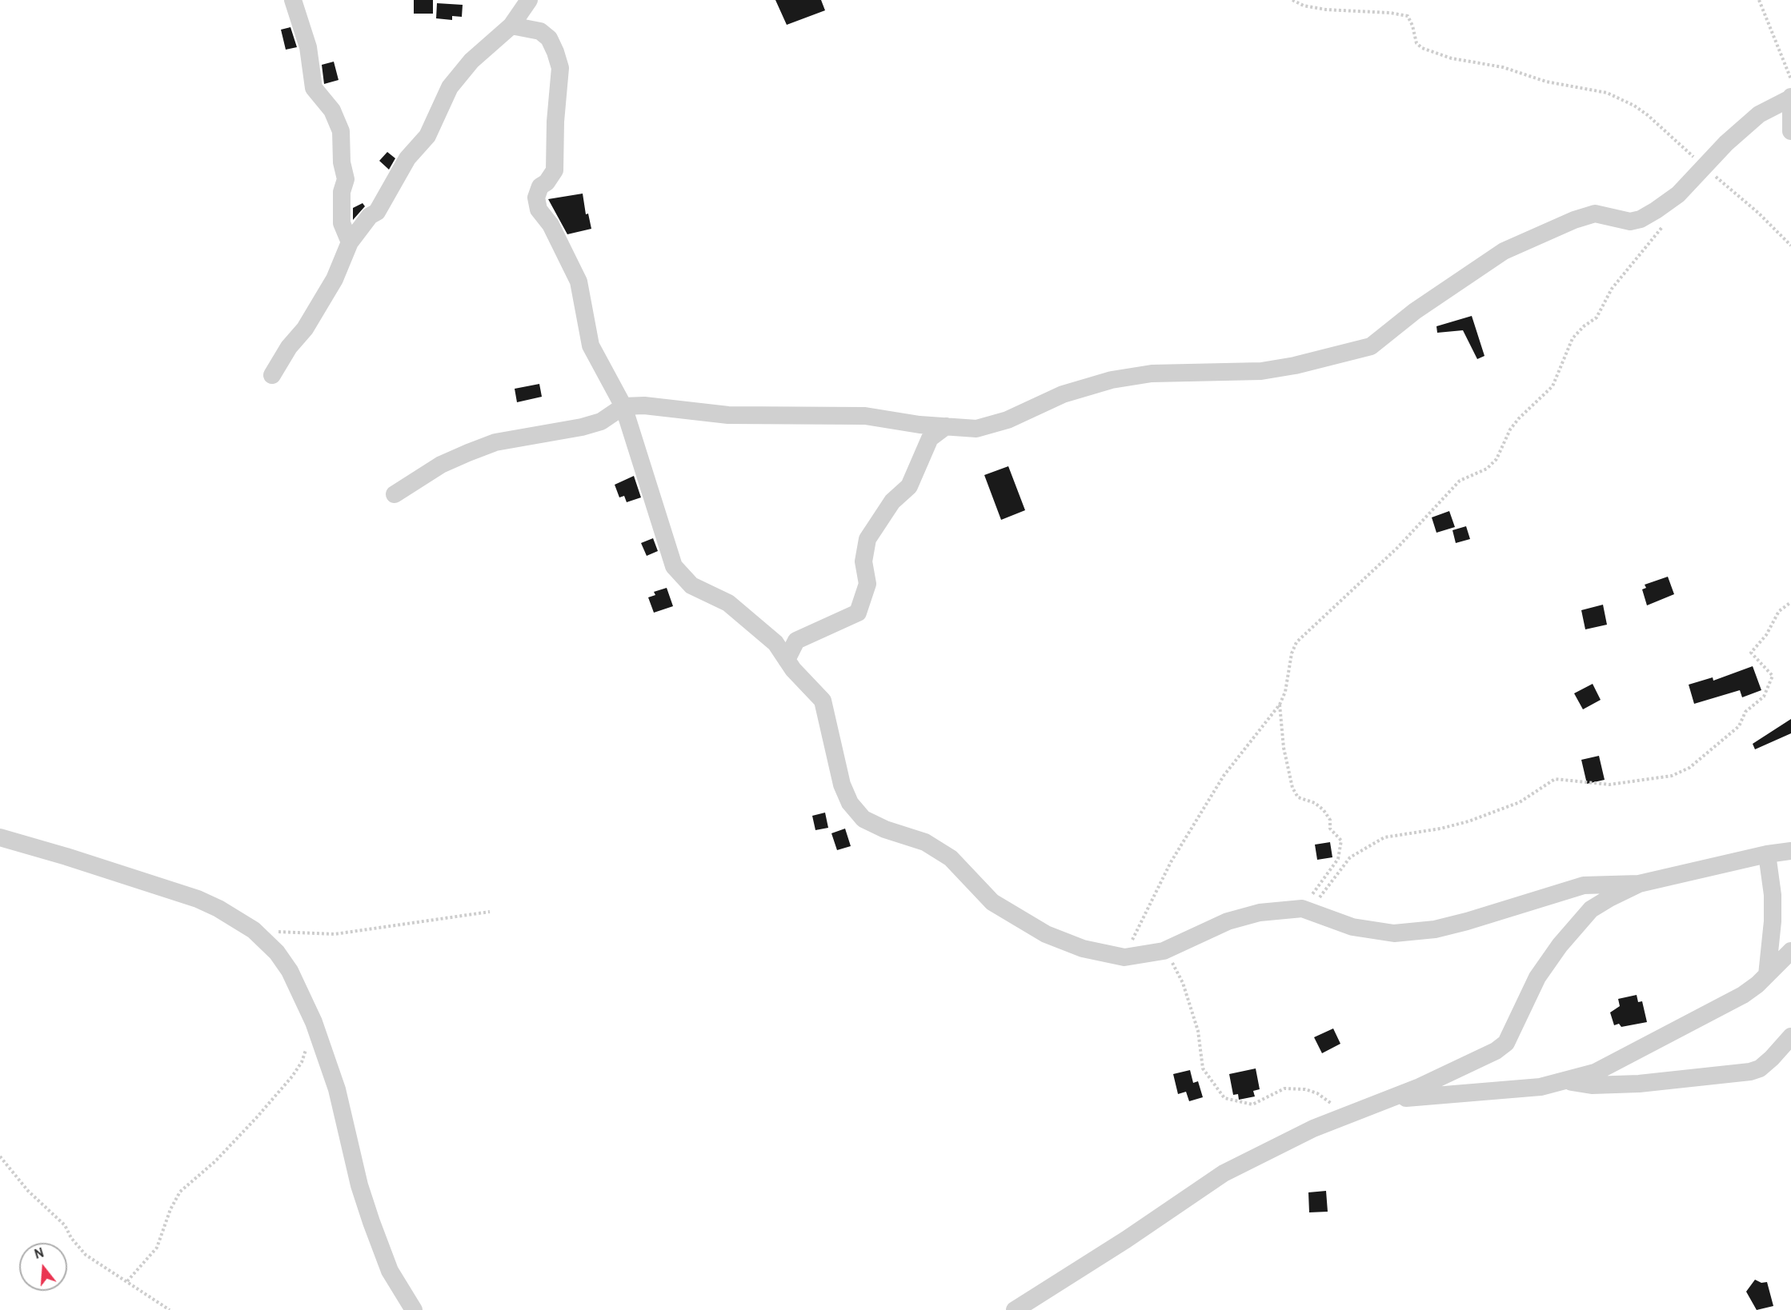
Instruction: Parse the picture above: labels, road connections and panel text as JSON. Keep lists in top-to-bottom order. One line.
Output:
{"north":"top"}
